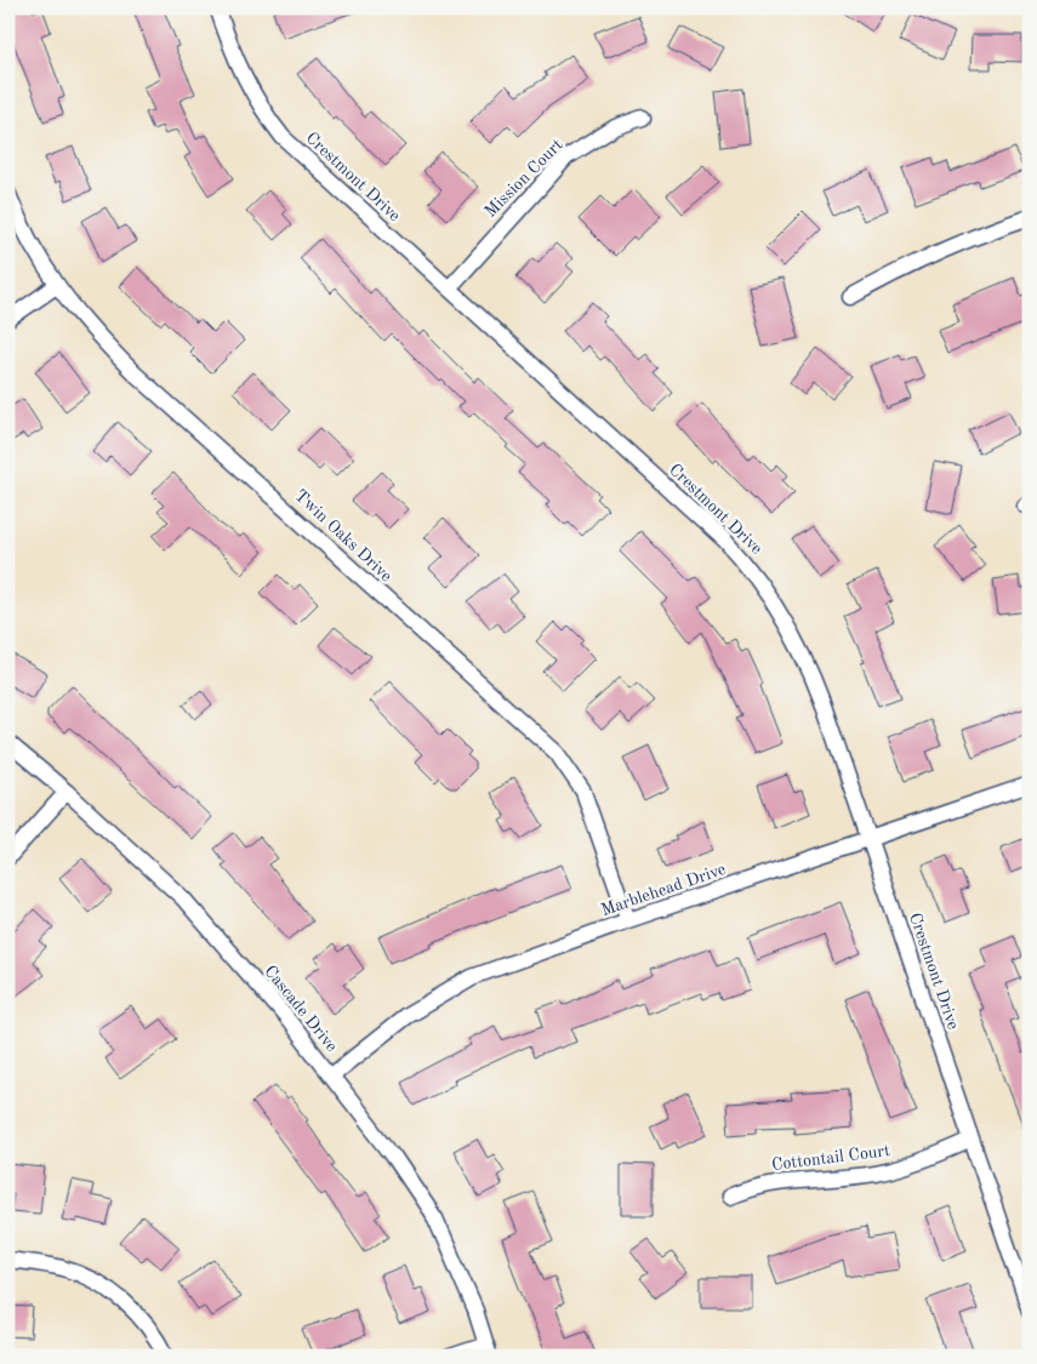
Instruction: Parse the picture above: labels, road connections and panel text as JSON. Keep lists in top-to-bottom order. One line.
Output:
{"streets":{"street":["Crestmont Drive","Mission Court","Twin Oaks Drive","Marblehead Drive","Cascade Drive","Cottontail Court"]},"crossings":[["Crestmont Drive","Mission Court"],["Crestmont Drive","Marblehead Drive"],["Crestmont Drive","Cottontail Court"],["Twin Oaks Drive","Marblehead Drive"],["Marblehead Drive","Cascade Drive"]]}
